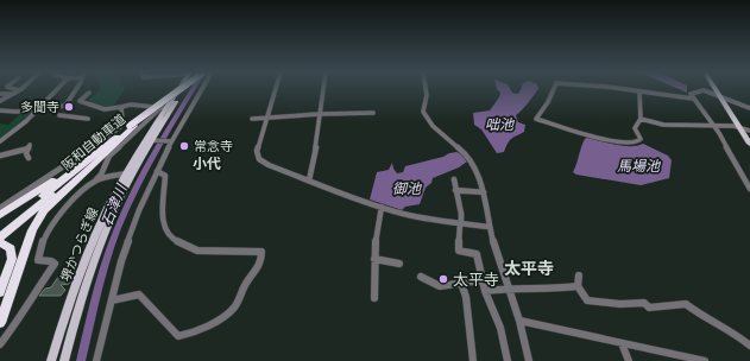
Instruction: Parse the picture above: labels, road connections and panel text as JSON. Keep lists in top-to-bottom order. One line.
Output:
{"streets":{"highway":["阪和自動車道"],"main road":["堺かつらぎ線"]},"districts":["小代","太平寺"],"water":["咄池","馬場池","御池","石津川"],"places":["多聞寺","常念寺","太平寺"]}
